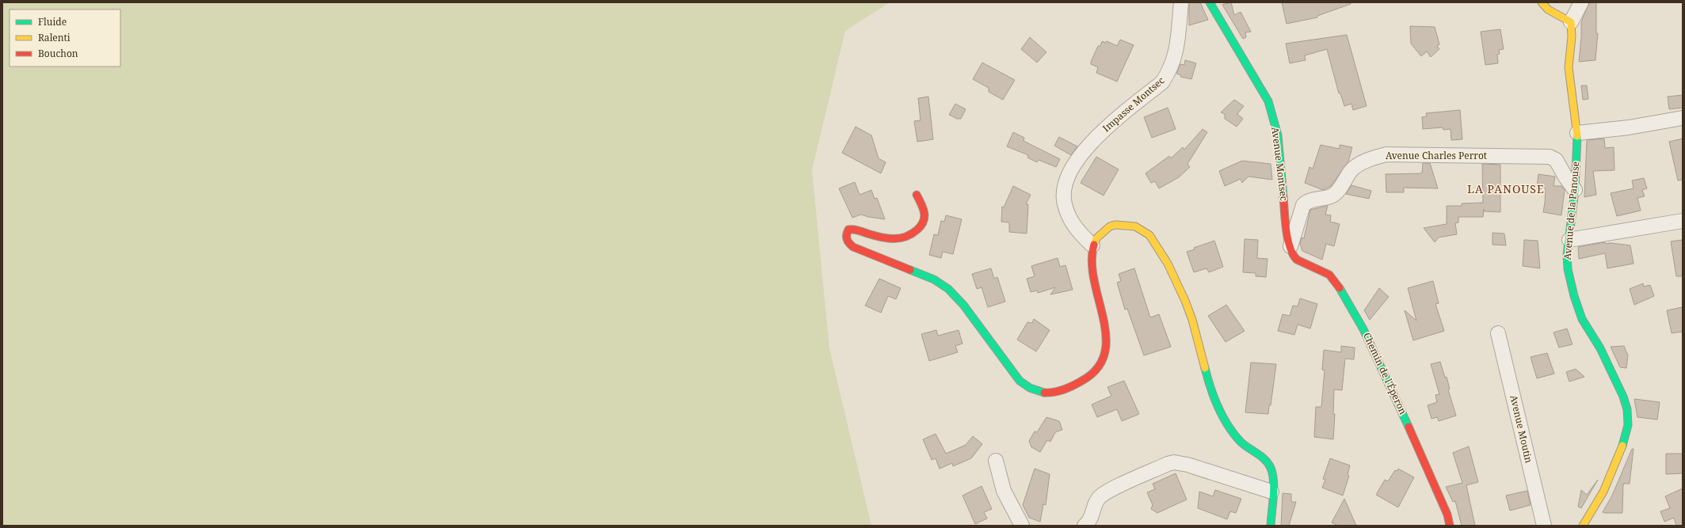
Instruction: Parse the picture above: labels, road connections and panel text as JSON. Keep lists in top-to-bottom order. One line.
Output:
{"streets":{"street":["Impasse Montsec","Avenue Charles Perrot","Avenue Montsec","Avenue de la Panouse","Chemin de l'Éperon","Avenue Moutin"]},"crossings":[["Avenue Charles Perrot","Avenue Montsec"],["Avenue Charles Perrot","Avenue de la Panouse"],["Avenue Charles Perrot","Chemin de l'Éperon"],["Avenue Montsec","Chemin de l'Éperon"]],"districts":["LA PANOUSE"],"legend":["Fluide","Ralenti","Bouchon"]}
